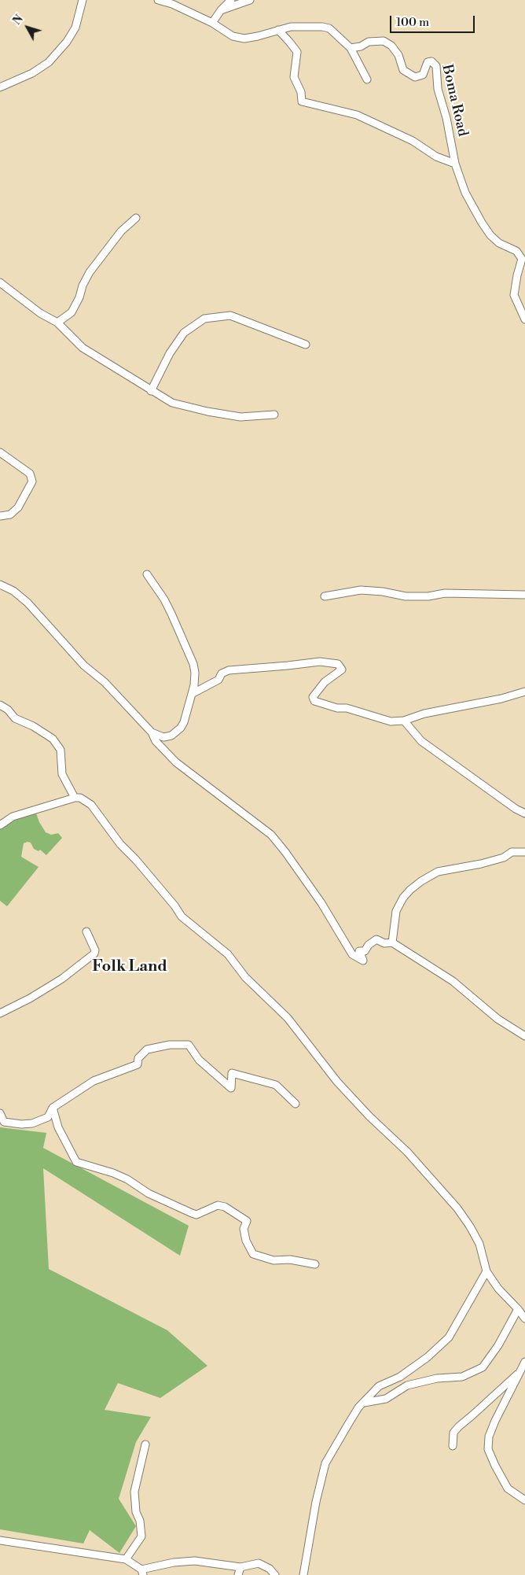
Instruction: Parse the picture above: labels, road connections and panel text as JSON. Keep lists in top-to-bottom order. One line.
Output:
{"streets":{"street":["Boma Road"]},"districts":["Folk Land"],"scale_bar":"100 m","north":"top left"}
